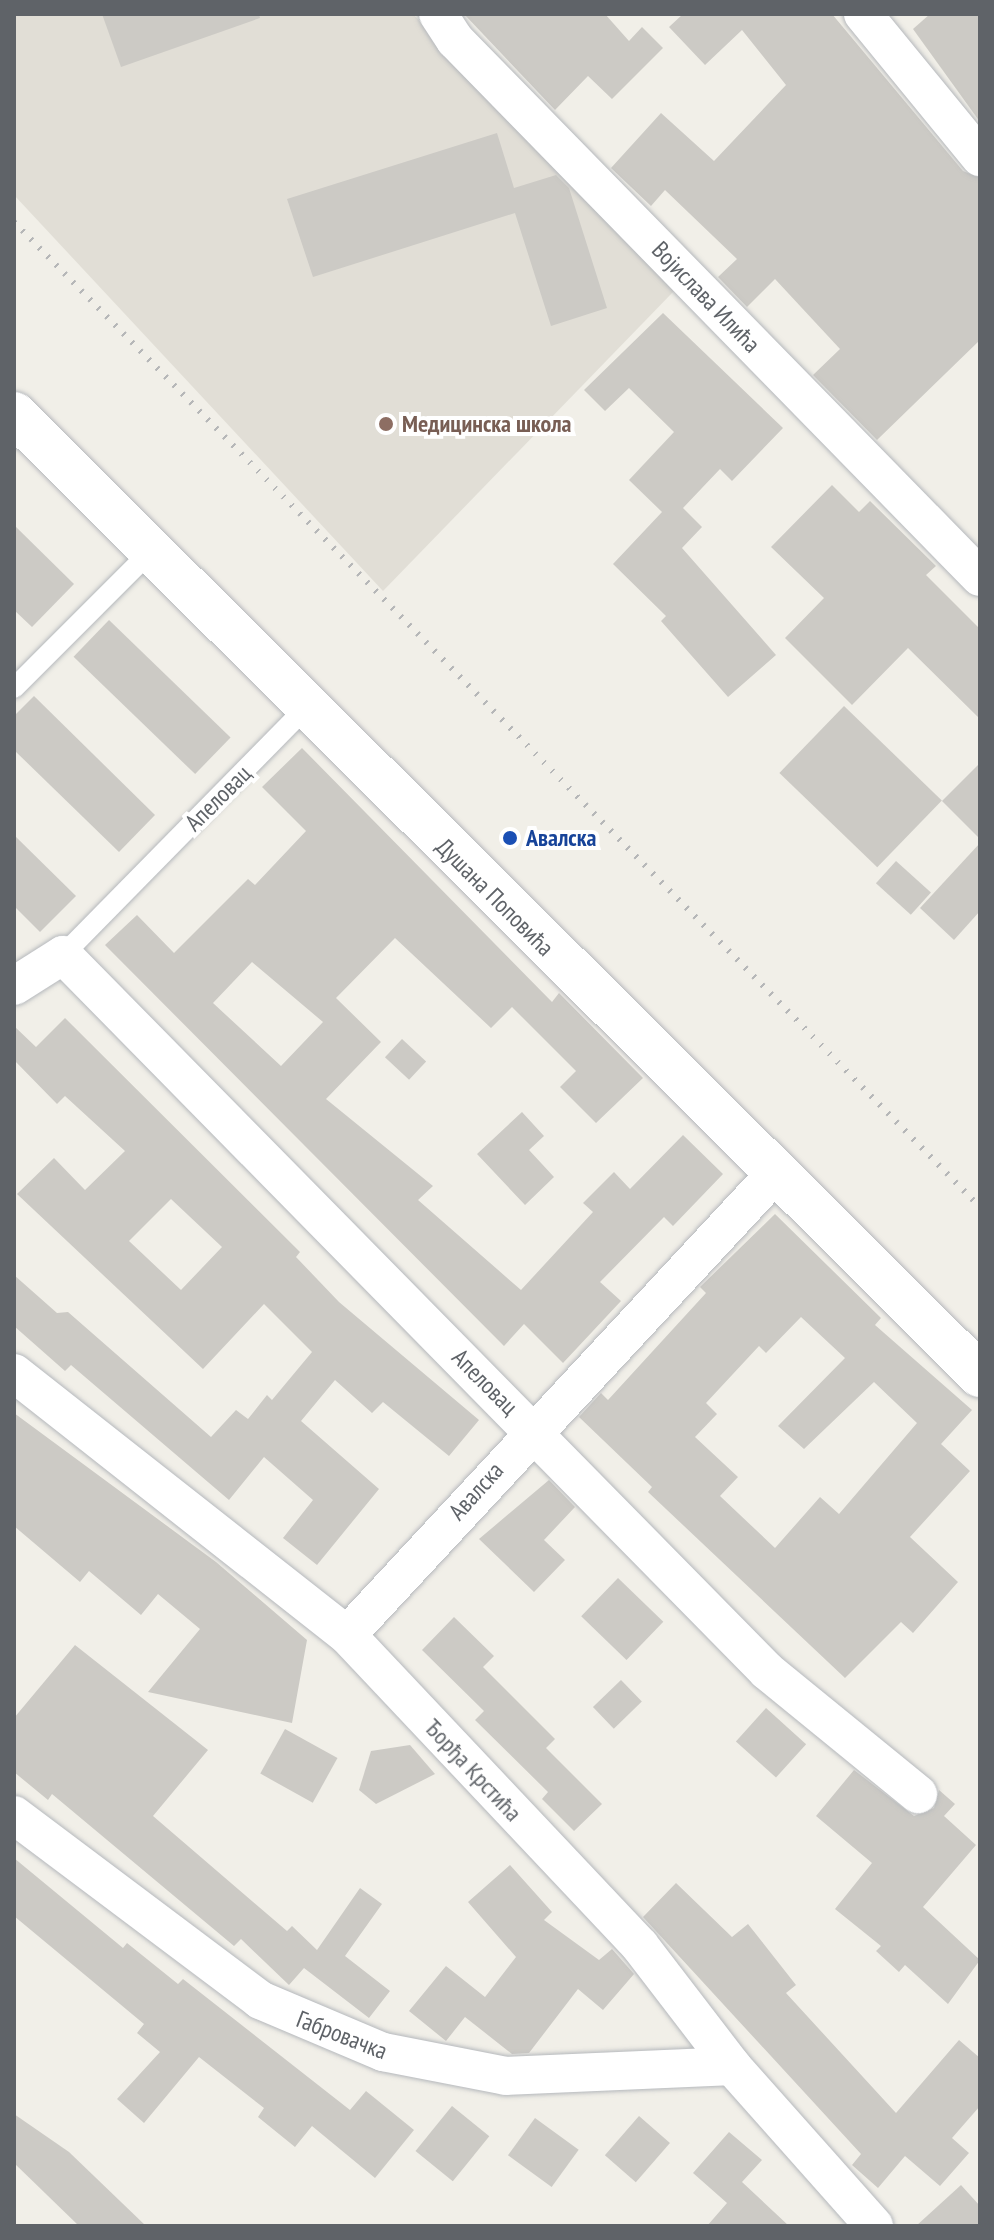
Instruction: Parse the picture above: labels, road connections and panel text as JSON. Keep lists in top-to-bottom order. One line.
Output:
{"streets":{"street":["Војислава Илића","Апеловац","Душана Поповића","Авалска","Ђорђа Крстића","Габровачка"]},"crossings":[["Апеловац","Душана Поповића"],["Апеловац","Авалска"],["Душана Поповића","Авалска"],["Авалска","Ђорђа Крстића"],["Ђорђа Крстића","Габровачка"]],"places":["Медицинска школа","Авалска"]}
